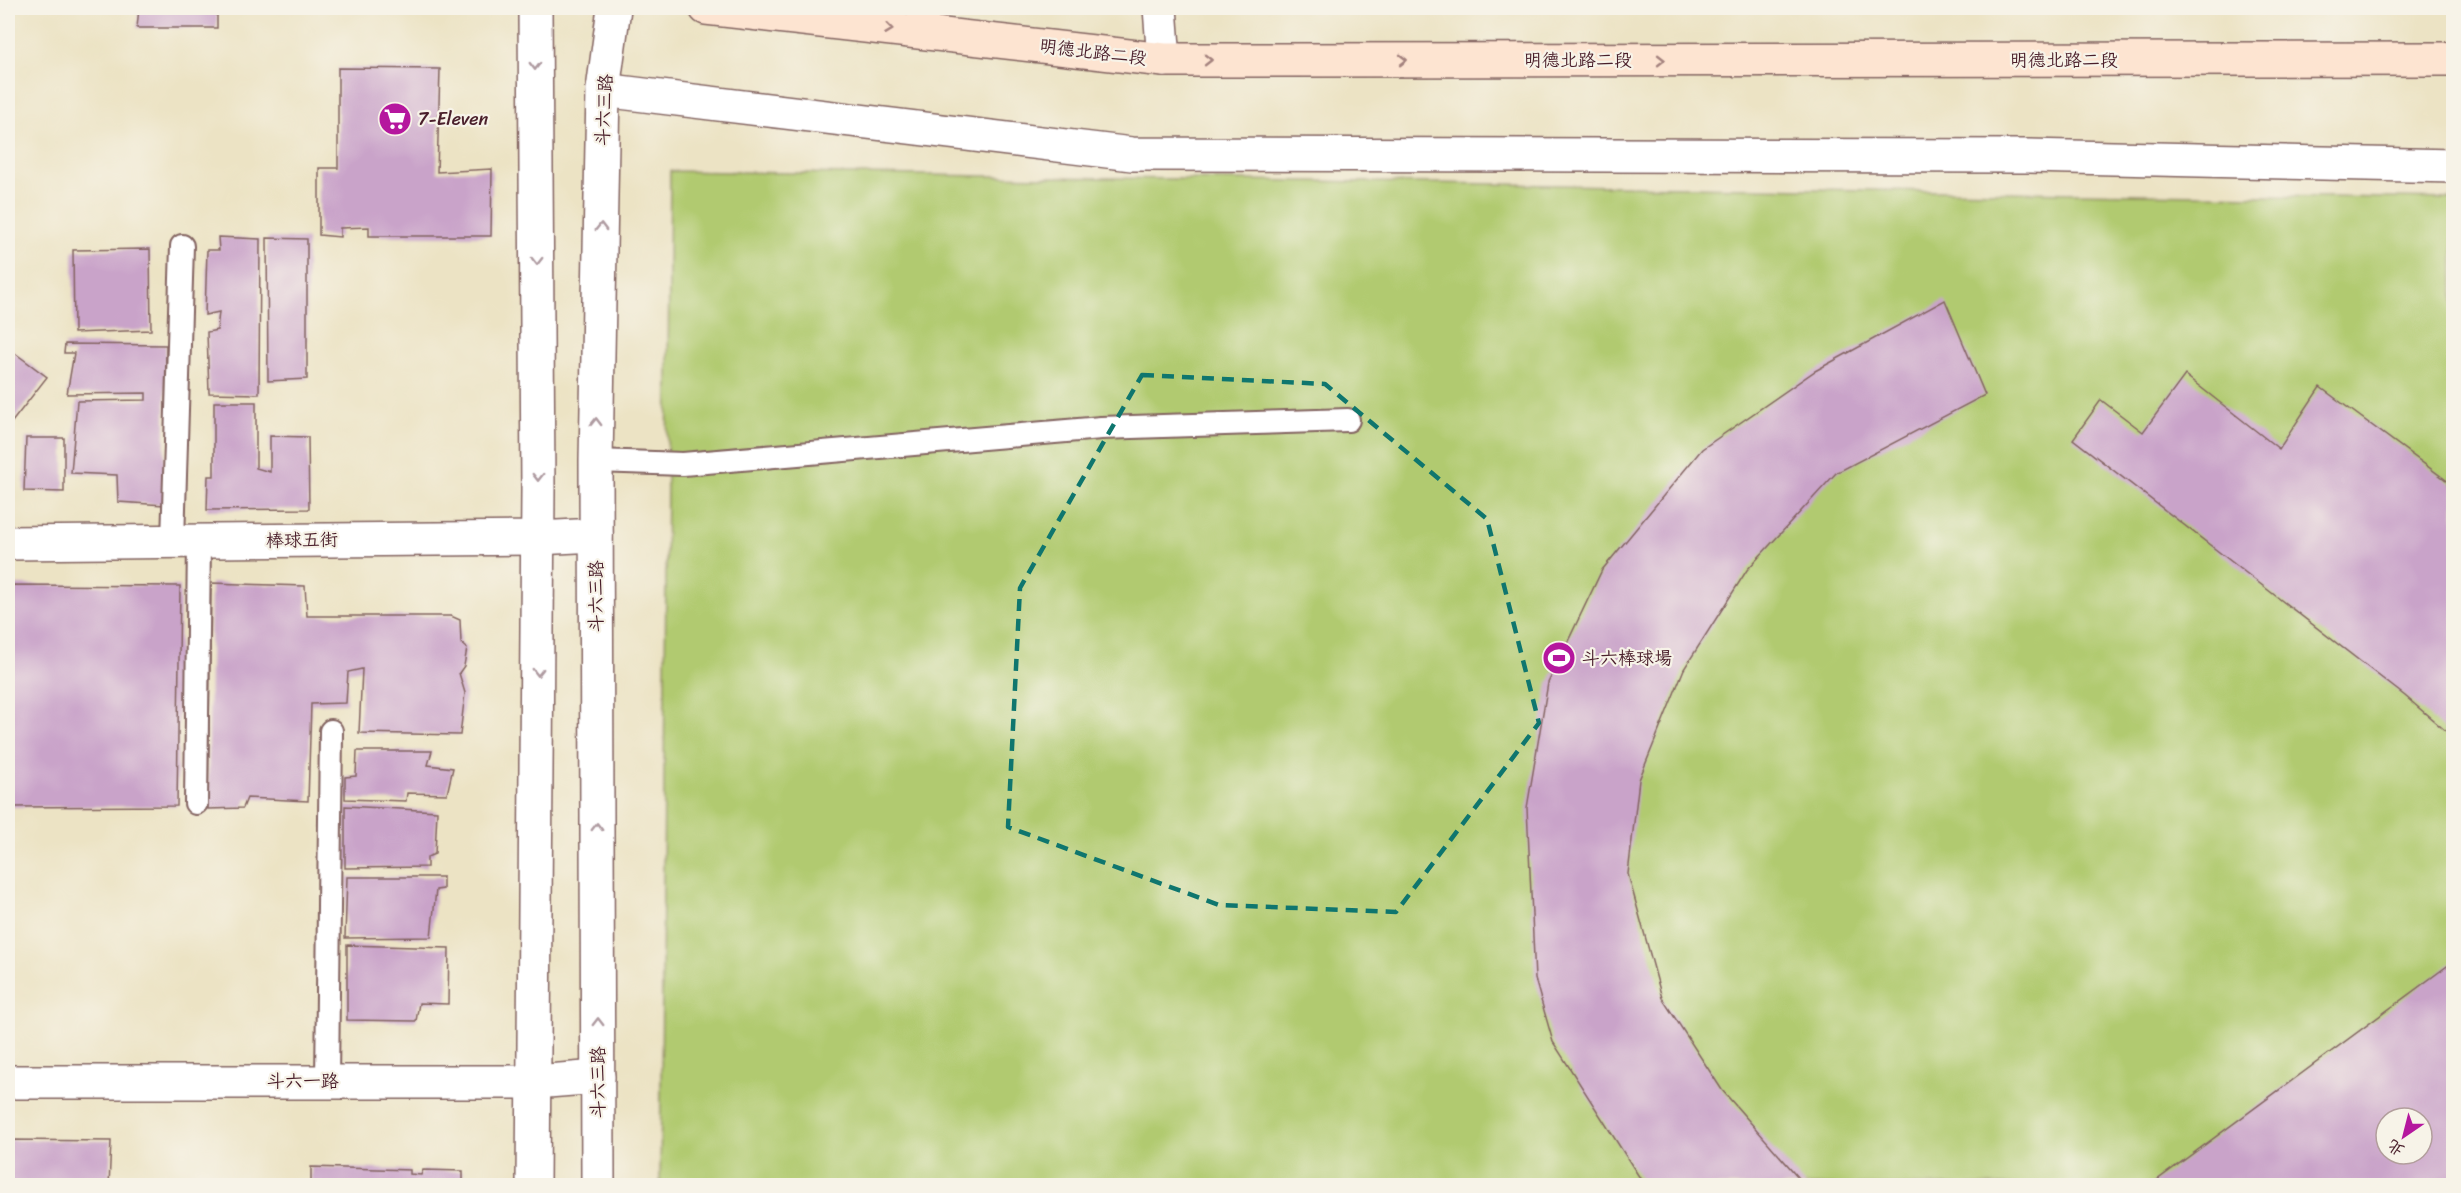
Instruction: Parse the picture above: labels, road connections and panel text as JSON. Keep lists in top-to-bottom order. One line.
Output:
{"streets":{"main road":["明德北路二段"],"street":["斗六三路","棒球五街","斗六一路"]},"crossings":[["斗六三路","棒球五街"],["斗六三路","斗六一路"]],"one_way":["明德北路二段"],"places":{"supermarket":["7-Eleven"],"sports":["斗六棒球場"]},"north":"bottom left"}
